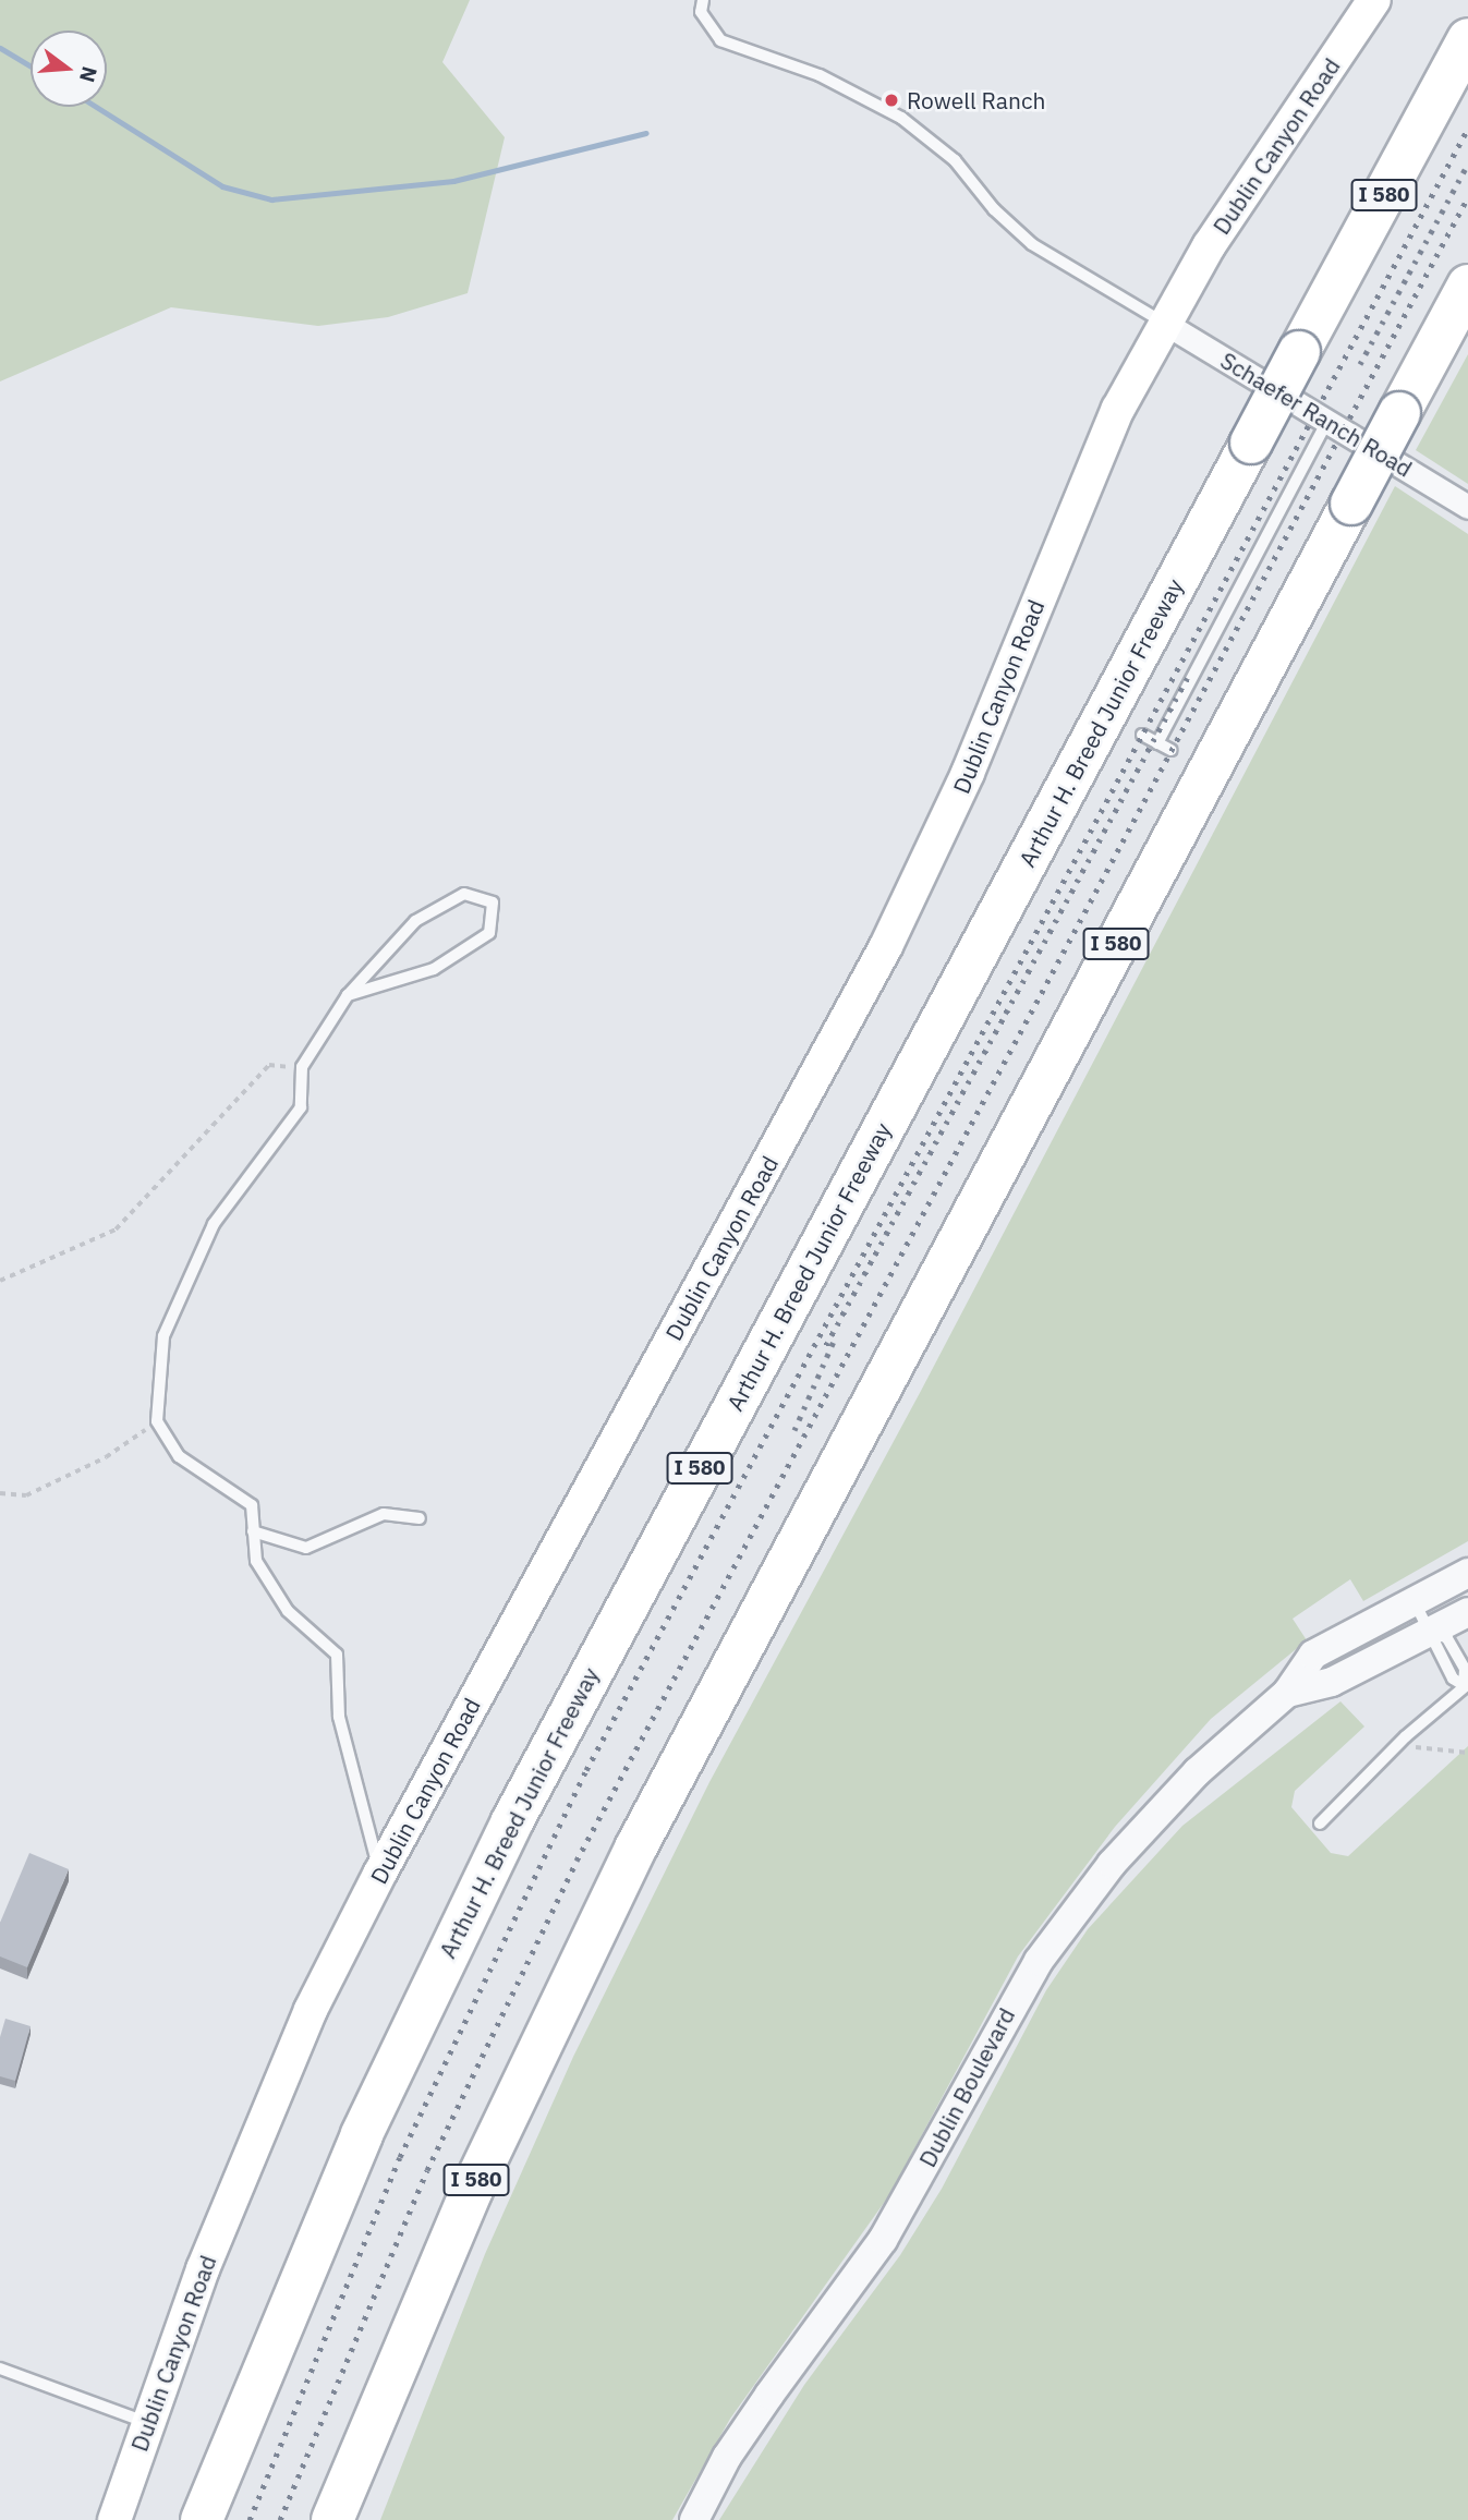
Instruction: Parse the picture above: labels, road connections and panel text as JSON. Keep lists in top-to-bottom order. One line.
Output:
{"streets":{"highway":["I 580","Arthur H. Breed Junior Freeway"],"main road":["Dublin Canyon Road"],"street":["Schaefer Ranch Road","Dublin Boulevard"]},"crossings":[["Dublin Canyon Road","Schaefer Ranch Road"]],"places":["Rowell Ranch"],"north":"right"}
